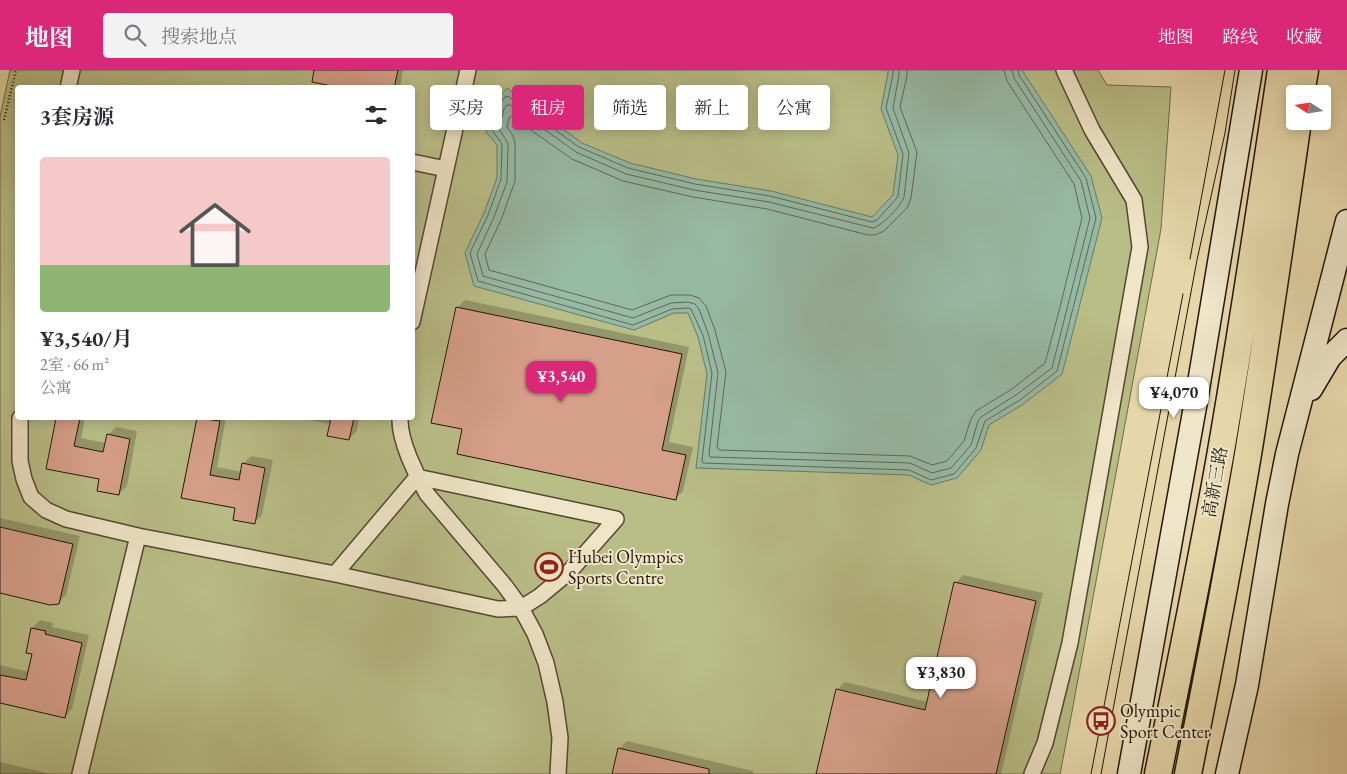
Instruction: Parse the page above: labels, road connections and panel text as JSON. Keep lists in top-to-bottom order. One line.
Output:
{"streets":{"highway":["高新三路"]},"places":{"sports":["Hubei Olympics Sports Centre"],"bus stop":["Olympic Sport Center"]},"north":"left","page":{"header":"地图","search":"搜索地点","nav":["地图","路线","收藏"],"chip":["买房","租房","筛选","新上","公寓"],"heading":"3套房源","list":[{"name":"¥3,540/月","note":"2室 · 66 m² · 公寓"}],"price":["¥3,540","¥4,070","¥3,830"]}}
